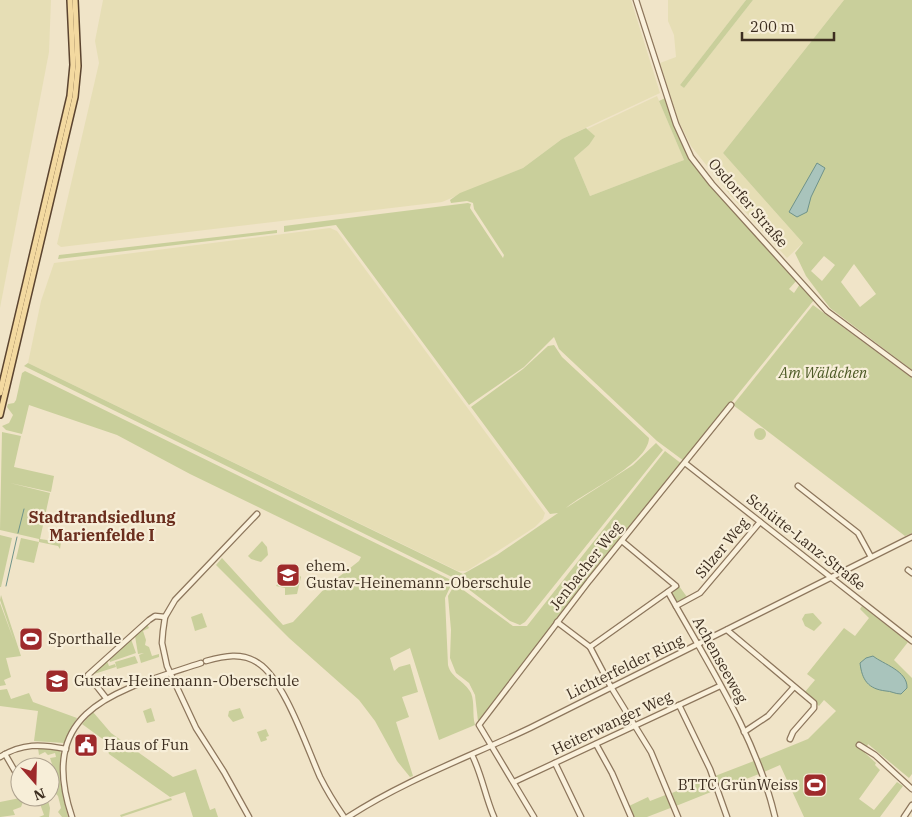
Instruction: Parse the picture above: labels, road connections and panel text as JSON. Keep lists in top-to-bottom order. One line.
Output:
{"streets":{"street":["Osdorfer Straße","Schütte-Lanz-Straße","Silzer Weg","Jenbacher Weg","Achenseeweg","Lichterfelder Ring","Heiterwanger Weg"]},"crossings":[["Schütte-Lanz-Straße","Silzer Weg"],["Schütte-Lanz-Straße","Jenbacher Weg"],["Schütte-Lanz-Straße","Lichterfelder Ring"],["Silzer Weg","Achenseeweg"],["Jenbacher Weg","Achenseeweg"],["Jenbacher Weg","Lichterfelder Ring"],["Achenseeweg","Lichterfelder Ring"],["Achenseeweg","Heiterwanger Weg"]],"districts":["Stadtrandsiedlung Marienfelde I"],"parks":["Am Wäldchen"],"places":{"school or university":["ehem. Gustav-Heinemann-Oberschule","Gustav-Heinemann-Oberschule"],"sports":["Sporthalle","BTTC GrünWeiss"],"public building":["Haus of Fun"]},"scale_bar":"200 m","north":"bottom"}
